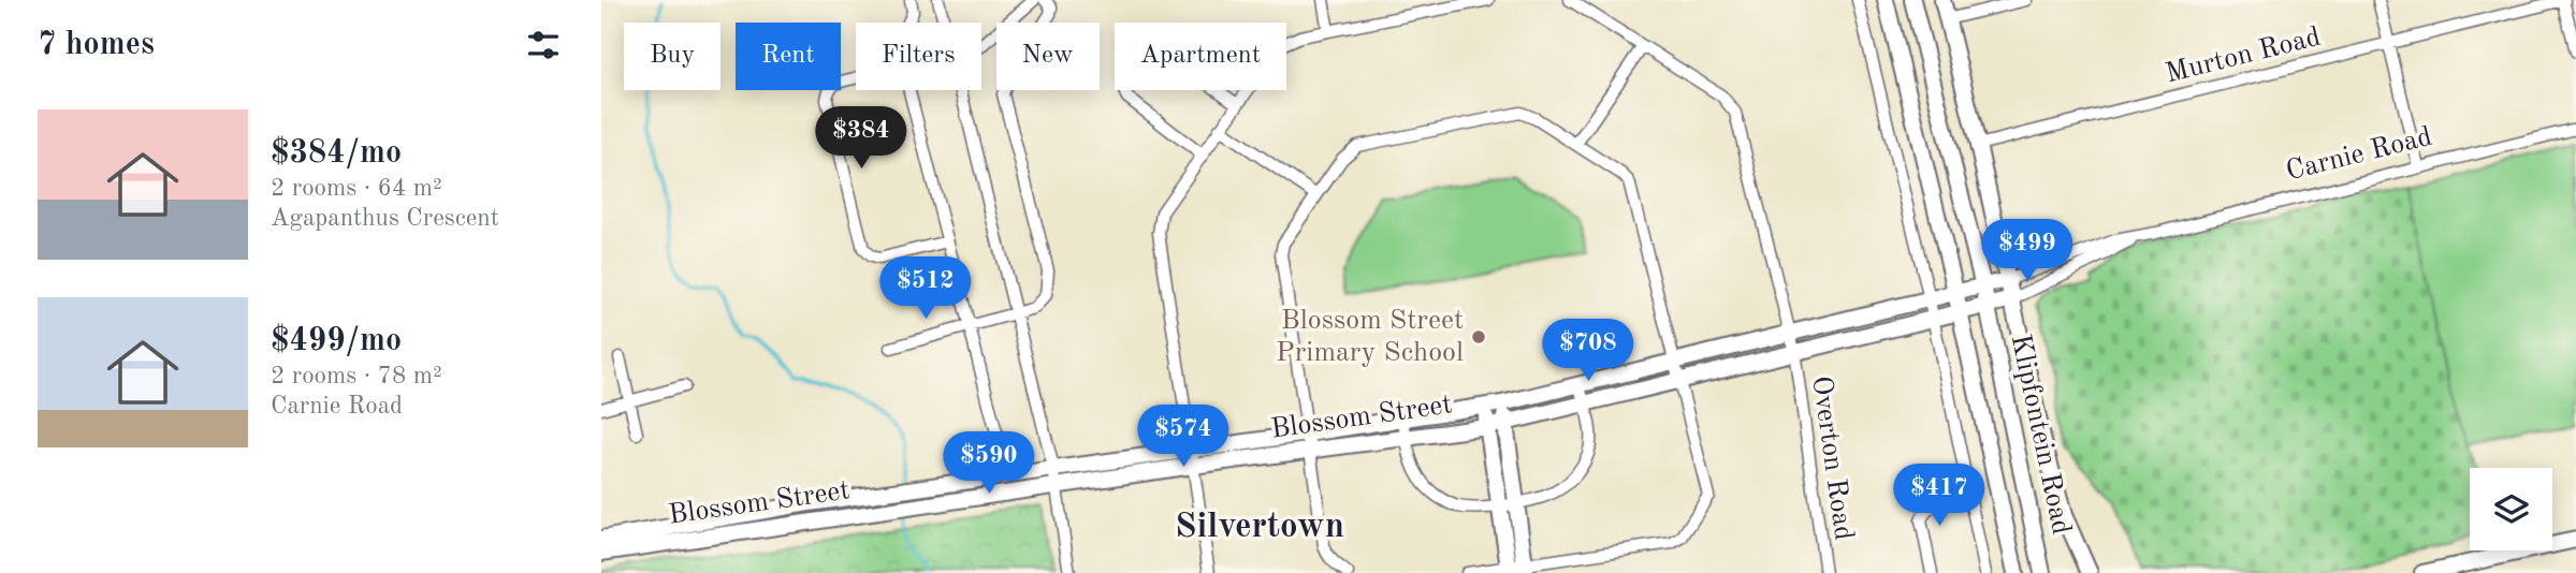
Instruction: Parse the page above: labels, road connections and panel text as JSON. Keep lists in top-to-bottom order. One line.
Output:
{"streets":{"street":["Murton Road","Carnie Road","Blossom Street","Klipfontein Road","Overton Road"]},"crossings":[["Carnie Road","Blossom Street"],["Carnie Road","Klipfontein Road"],["Blossom Street","Klipfontein Road"],["Blossom Street","Overton Road"]],"districts":["Silvertown"],"places":["Blossom Street Primary School"],"page":{"heading":"7 homes","chip":["Buy","Rent","Filters","New","Apartment"],"list":[{"name":"$384/mo","note":"2 rooms · 64 m² · Agapanthus Crescent"},{"name":"$499/mo","note":"2 rooms · 78 m² · Carnie Road"}],"price":["$384","$499","$512","$708","$574","$590","$417"]}}
